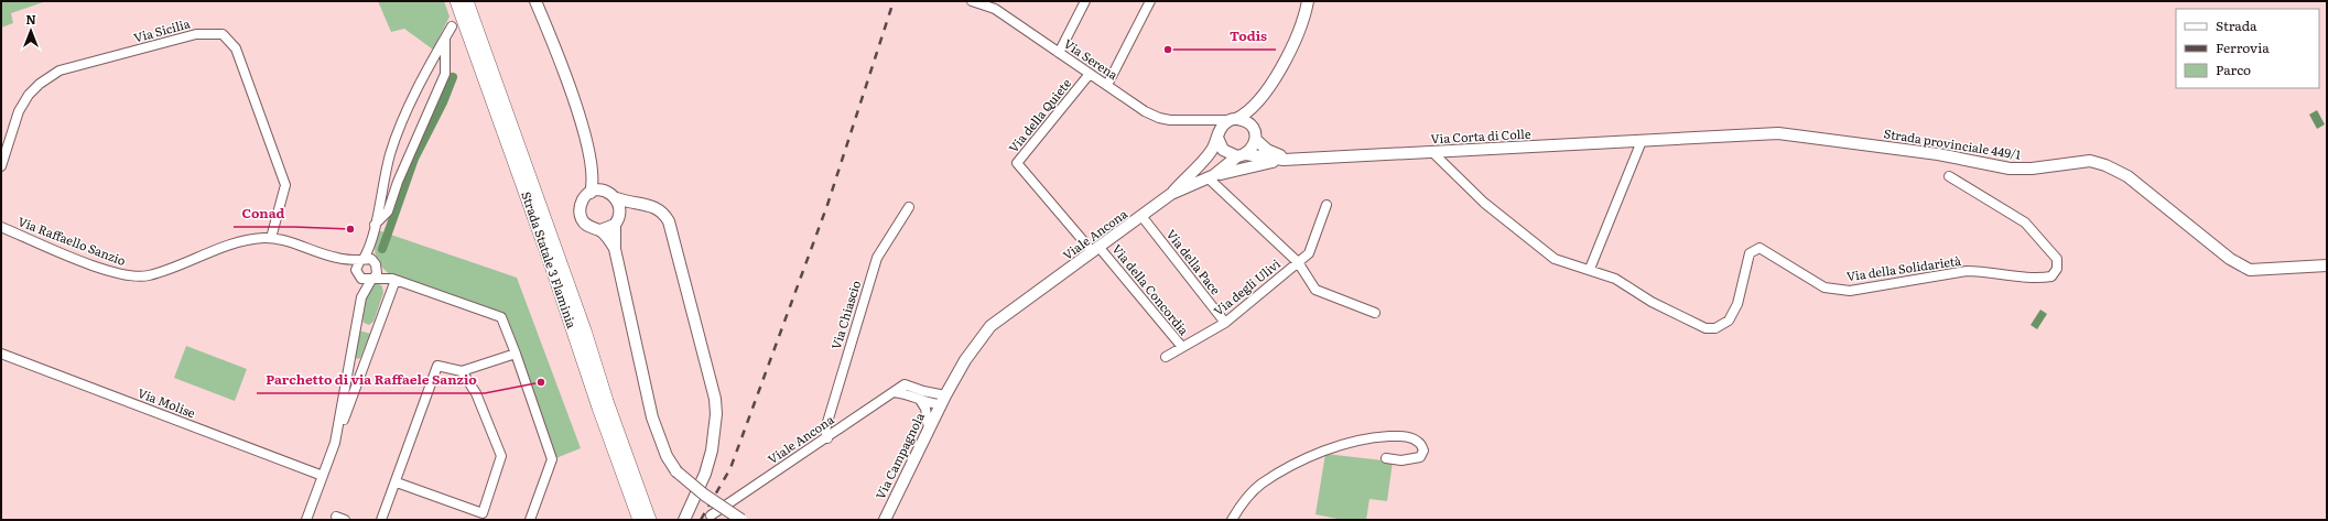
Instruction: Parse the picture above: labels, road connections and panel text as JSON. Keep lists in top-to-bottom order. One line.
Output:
{"streets":{"highway":["Strada Statale 3 Flaminia"],"main road":["Via Corta di Colle","Strada provinciale 449/1","Viale Ancona","Via Campagnola"],"street":["Via Sicilia","Via Serena","Via della Quiete","Via Raffaello Sanzio","Via della Pace","Via della Solidarietà","Via degli Ulivi","Via della Concordia","Via Chiascio","Via Molise"]},"crossings":[["Via Sicilia","Via Raffaello Sanzio"],["Via Serena","Via della Quiete"],["Via Serena","Via Corta di Colle"],["Via Serena","Viale Ancona"],["Via della Quiete","Viale Ancona"],["Via della Quiete","Via della Concordia"],["Via Corta di Colle","Strada provinciale 449/1"],["Via Corta di Colle","Viale Ancona"],["Via Corta di Colle","Via della Solidarietà"],["Viale Ancona","Via della Pace"],["Viale Ancona","Via degli Ulivi"],["Viale Ancona","Via della Concordia"],["Viale Ancona","Via Chiascio"],["Viale Ancona","Via Campagnola"],["Via della Pace","Via degli Ulivi"],["Via degli Ulivi","Via della Concordia"]],"places":["Todis","Conad","Parchetto di via Raffaele Sanzio"],"legend":["Strada","Ferrovia","Parco"],"north":"top"}
